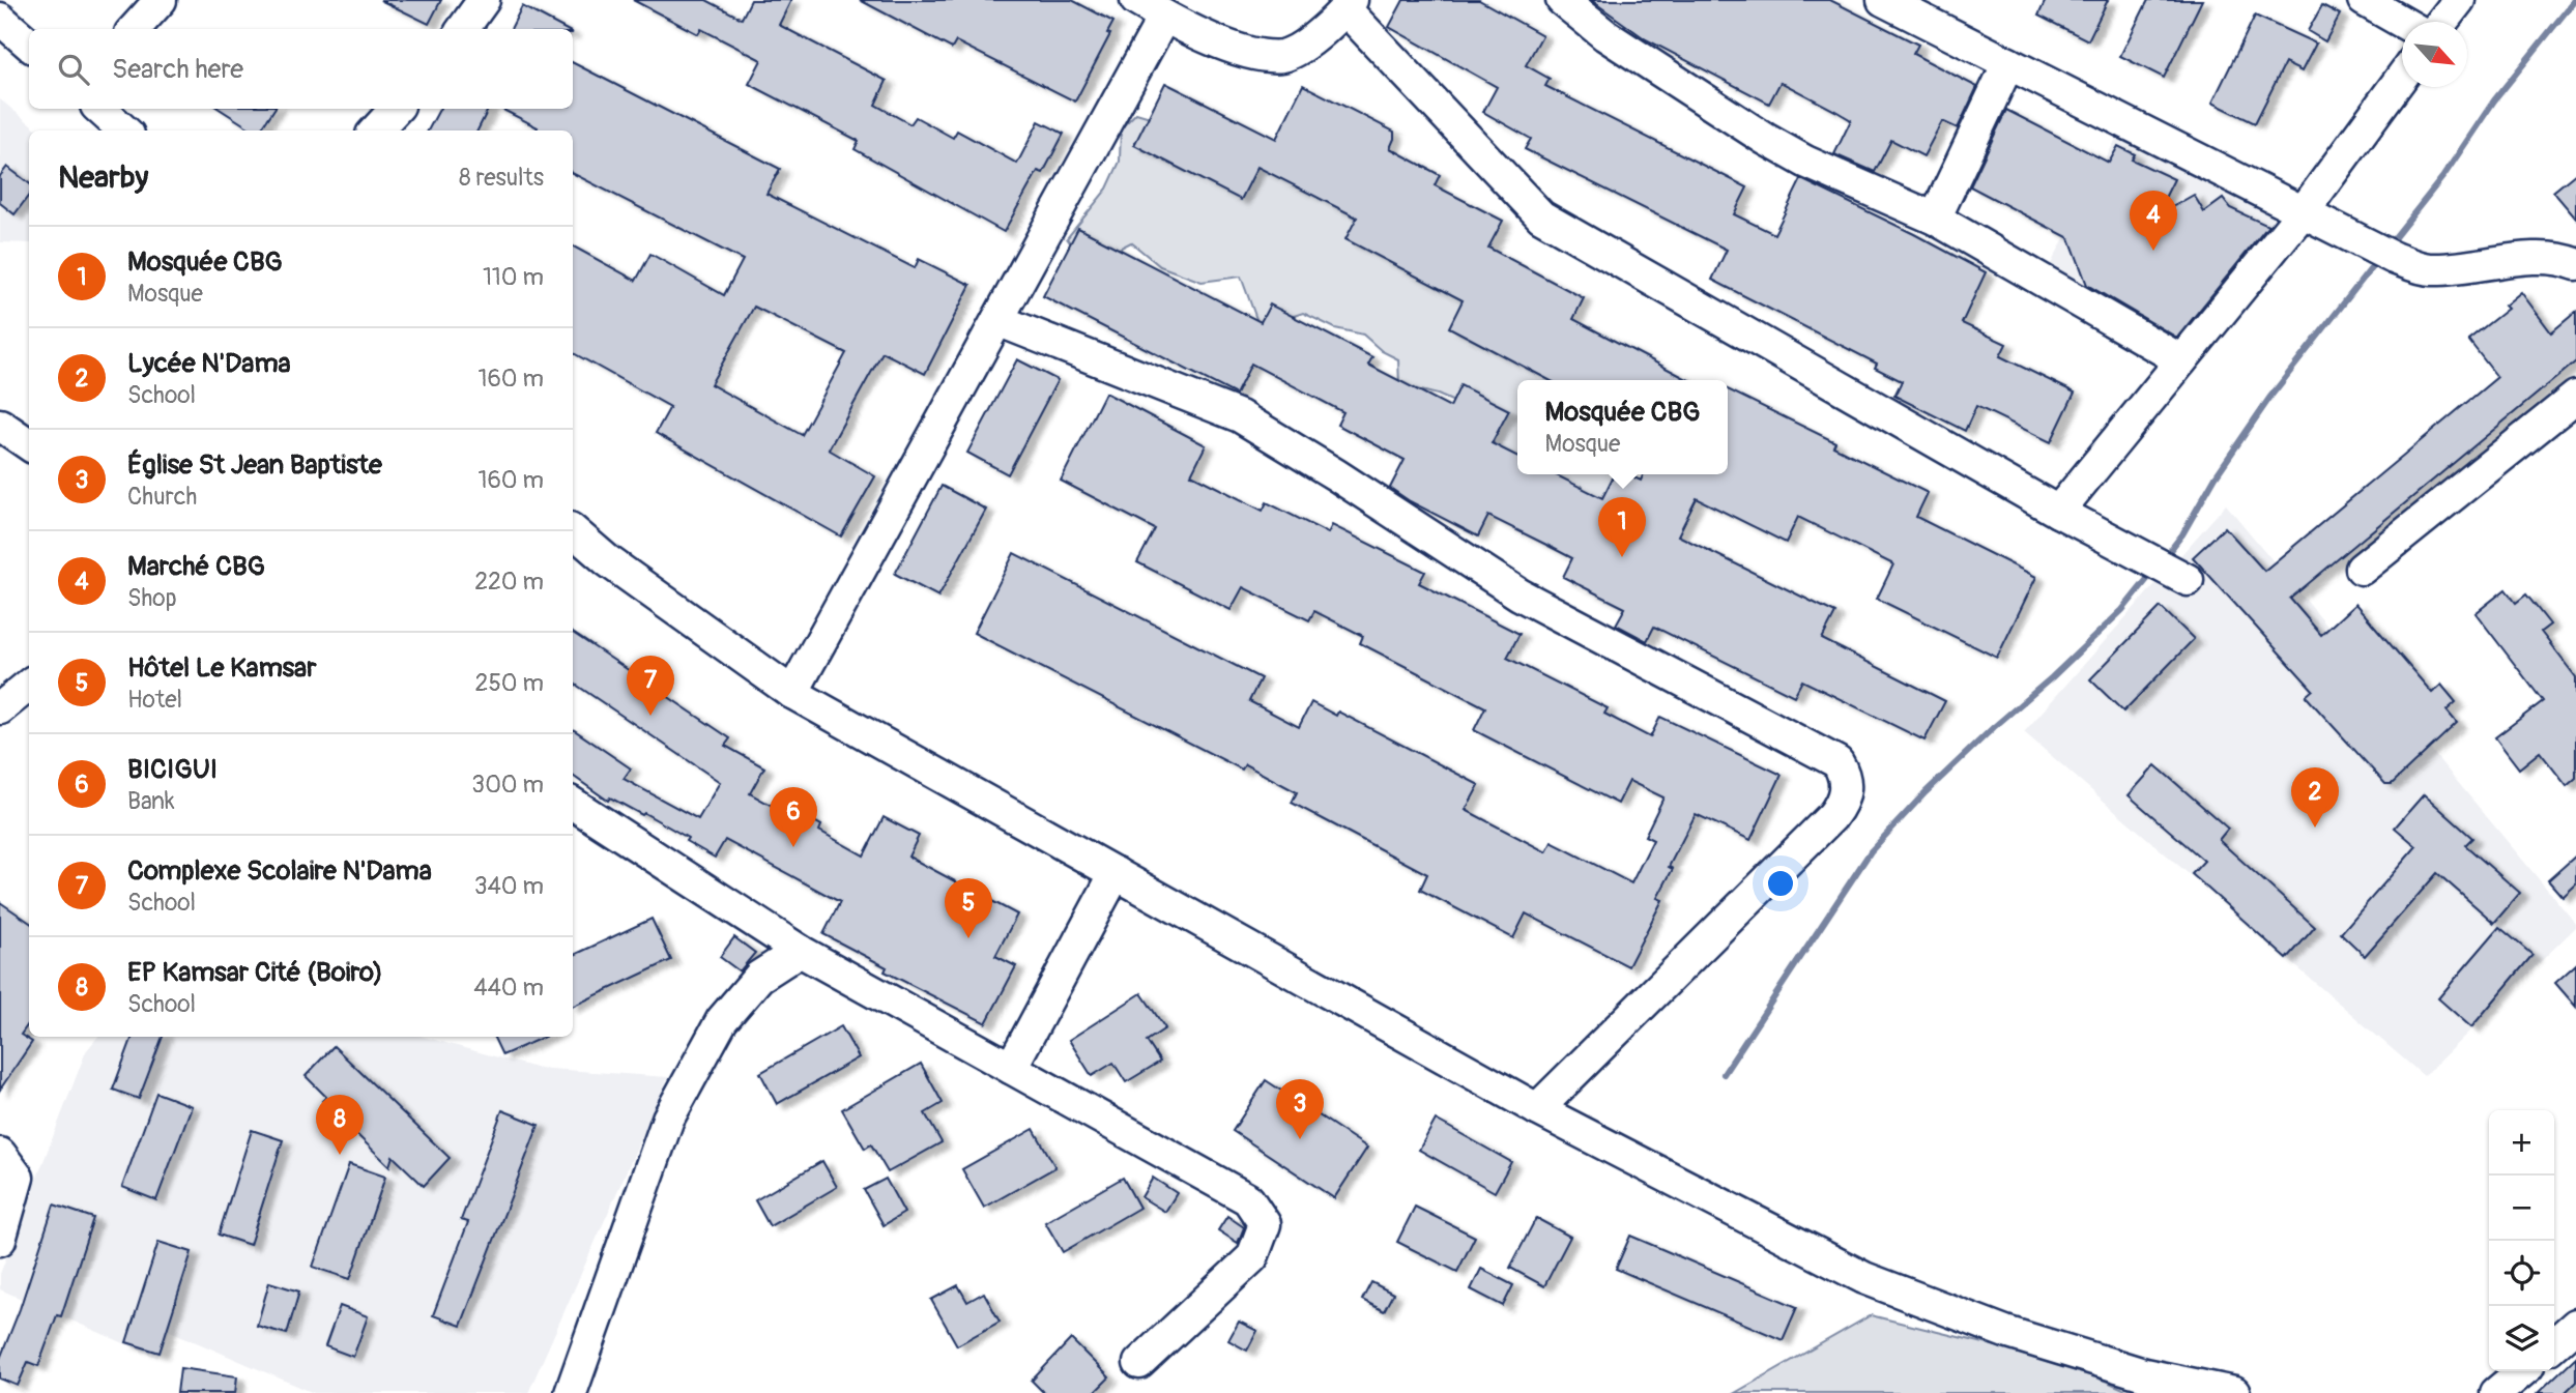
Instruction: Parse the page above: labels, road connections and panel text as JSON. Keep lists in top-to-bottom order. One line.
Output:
{"north":"bottom right","page":{"search":"Search here","heading":["Nearby","8 results"],"pins":["4","1","7","2","6","5","3","8"],"list":[{"mark":"1","name":"Mosquée CBG","note":"Mosque","value":"110 m"},{"mark":"2","name":"Lycée N'Dama","note":"School","value":"160 m"},{"mark":"3","name":"Église St Jean Baptiste","note":"Church","value":"160 m"},{"mark":"4","name":"Marché CBG","note":"Shop","value":"220 m"},{"mark":"5","name":"Hôtel Le Kamsar","note":"Hotel","value":"250 m"},{"mark":"6","name":"BICIGUI","note":"Bank","value":"300 m"},{"mark":"7","name":"Complexe Scolaire N'Dama","note":"School","value":"340 m"},{"mark":"8","name":"EP Kamsar Cité (Boiro)","note":"School","value":"440 m"}],"popup":["Mosquée CBG","Mosque"],"map_buttons":["+","−"]}}
